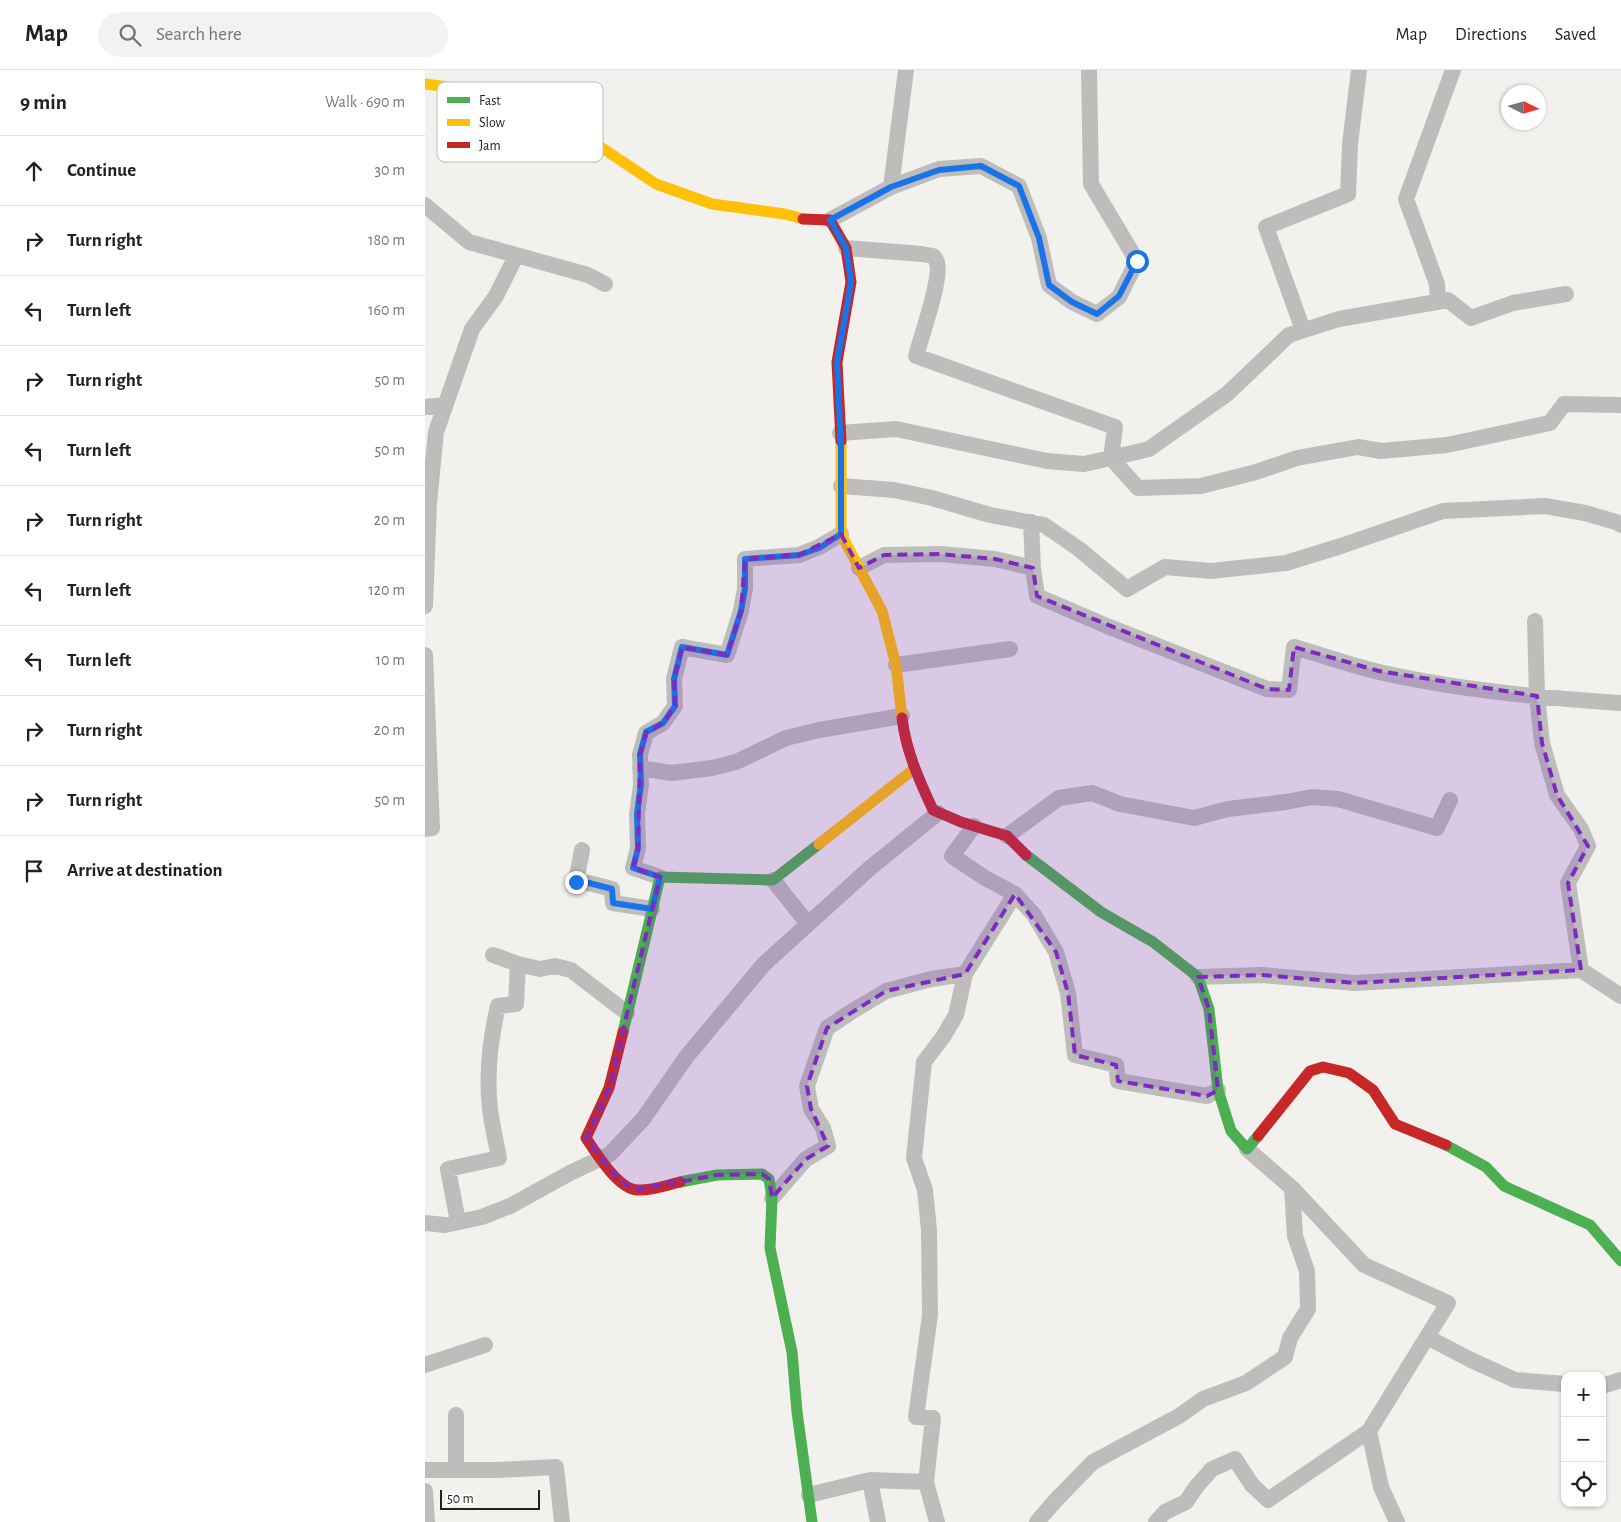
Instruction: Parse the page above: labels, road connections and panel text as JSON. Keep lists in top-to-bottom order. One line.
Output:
{"legend":["Fast","Slow","Jam"],"scale_bar":"50 m","north":"right","page":{"header":"Map","search":"Search here","nav":["Map","Directions","Saved"],"heading":["9 min","Walk · 690 m"],"list":[["Continue","30 m"],["Turn right","180 m"],["Turn left","160 m"],["Turn right","50 m"],["Turn left","50 m"],["Turn right","20 m"],["Turn left","120 m"],["Turn left","10 m"],["Turn right","20 m"],["Turn right","50 m"],"Arrive at destination"],"map_buttons":["+","−"],"scale":"50 m"}}
